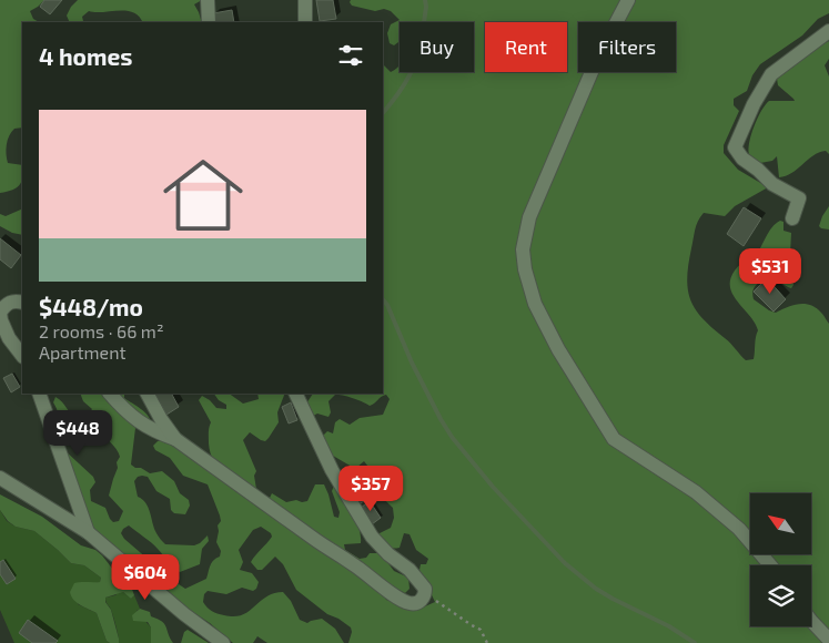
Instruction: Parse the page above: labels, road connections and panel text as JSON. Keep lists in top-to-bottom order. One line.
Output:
{"north":"top left","page":{"chip":["Buy","Rent","Filters"],"heading":"4 homes","list":[{"name":"$448/mo","note":"2 rooms · 66 m² · Apartment"}],"price":["$531","$448","$357","$604"]}}
